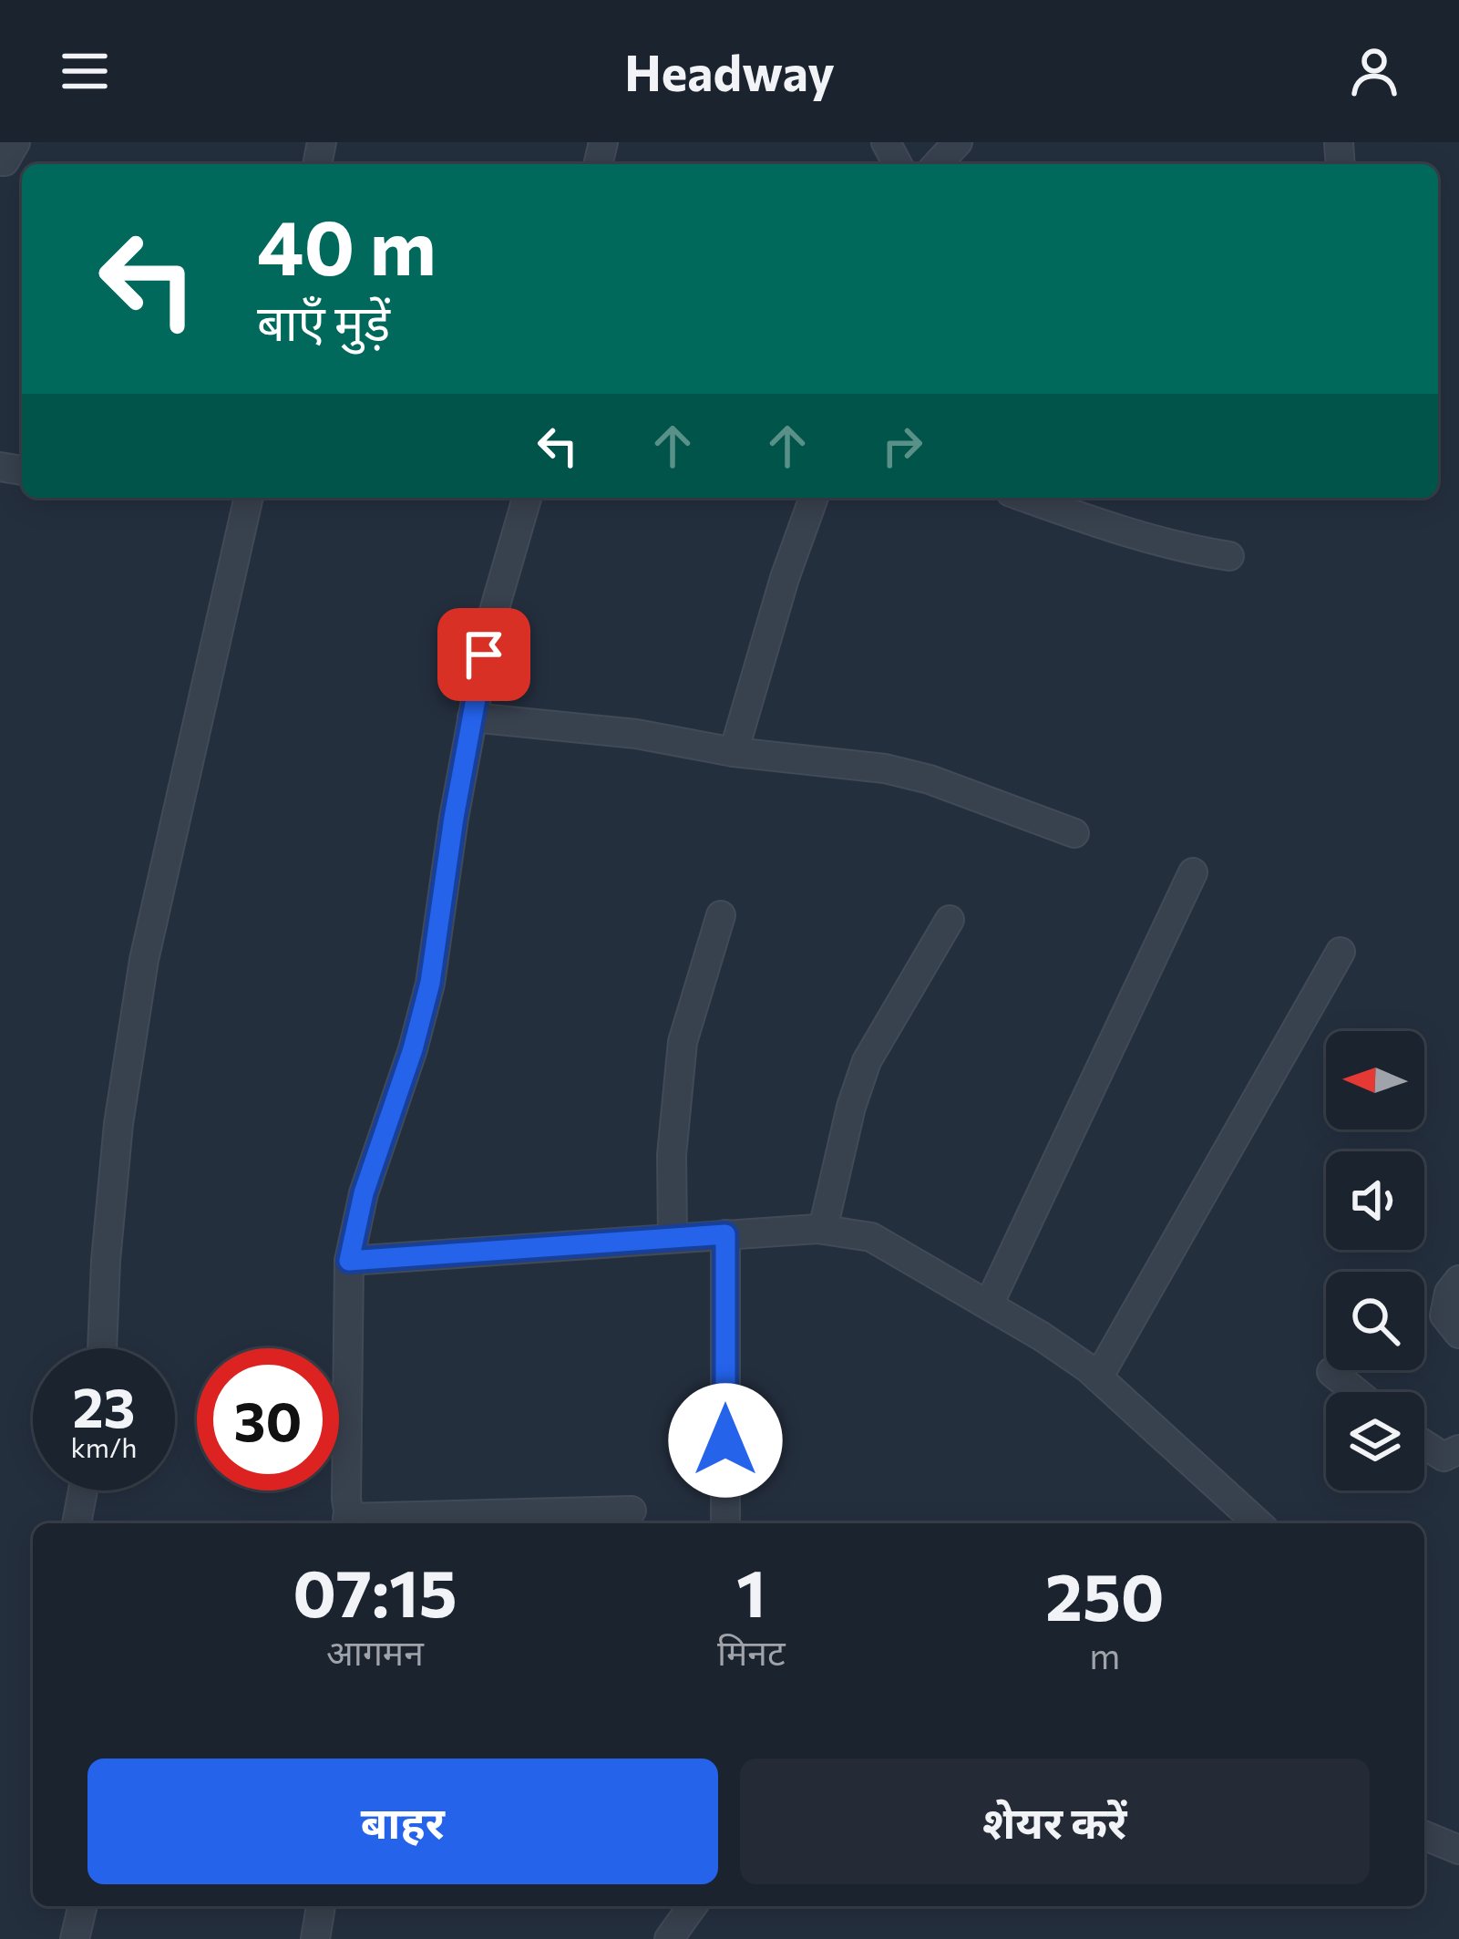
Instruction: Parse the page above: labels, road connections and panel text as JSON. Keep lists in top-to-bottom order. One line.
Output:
{"north":"left","page":{"header":"Headway","turn":["40 m","बाएँ मुड़ें"],"speed":"23 km/h","limit":"30","eta":["07:15","आगमन","1","मिनट","250","m"],"buttons":["बाहर","शेयर करें"]}}
